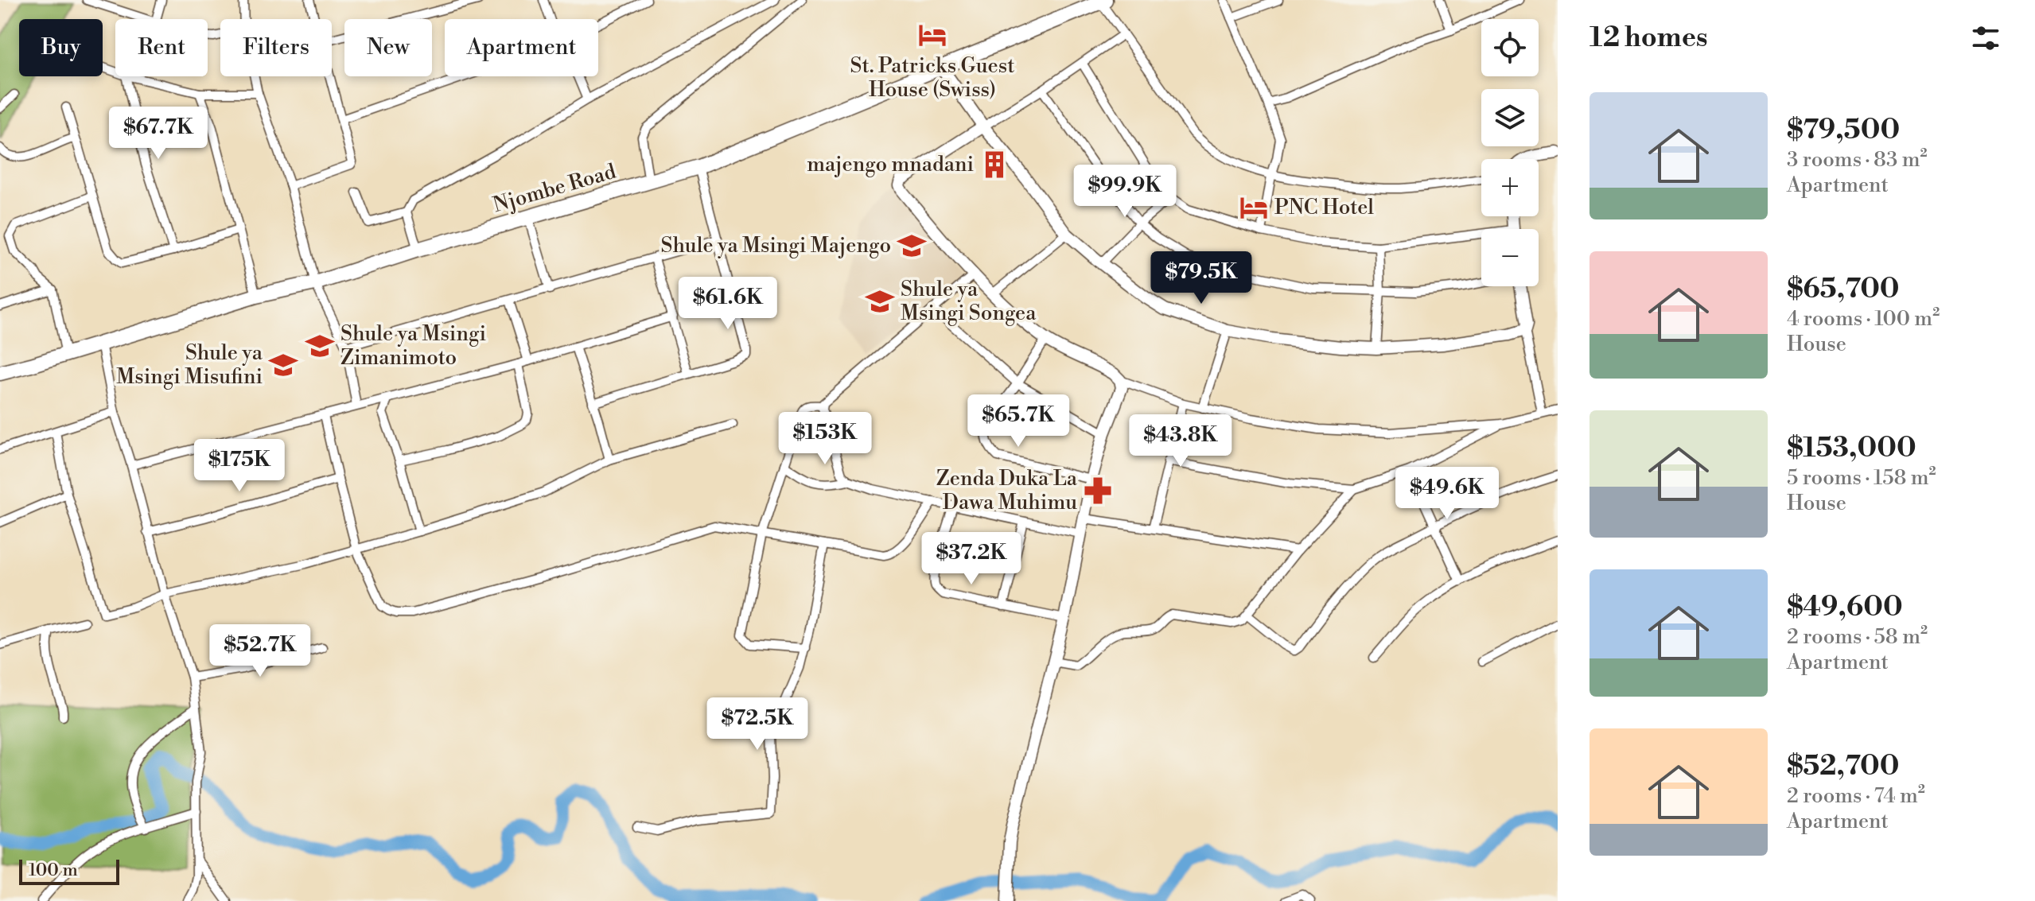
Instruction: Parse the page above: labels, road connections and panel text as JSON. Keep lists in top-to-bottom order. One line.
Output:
{"streets":{"highway":["Njombe Road"]},"places":{"hotel":["St. Patricks Guest House (Swiss)","PNC Hotel"],"building":["majengo mnadani"],"school or university":["Shule ya Msingi Majengo","Shule ya Msingi Songea","Shule ya Msingi Zimanimoto","Shule ya Msingi Misufini"],"pharmacy":["Zenda Duka La Dawa Muhimu"]},"scale_bar":"100 m","page":{"heading":"12 homes","map_buttons":["+","−"],"chip":["Buy","Rent","Filters","New","Apartment"],"list":[{"name":"$79,500","note":"3 rooms · 83 m² · Apartment"},{"name":"$65,700","note":"4 rooms · 100 m² · House"},{"name":"$153,000","note":"5 rooms · 158 m² · House"},{"name":"$49,600","note":"2 rooms · 58 m² · Apartment"},{"name":"$52,700","note":"2 rooms · 74 m² · Apartment"}],"price":["$67.7K","$99.9K","$79.5K","$61.6K","$65.7K","$153K","$43.8K","$175K","$49.6K","$37.2K","$52.7K","$72.5K"],"scale":"100 m"}}
